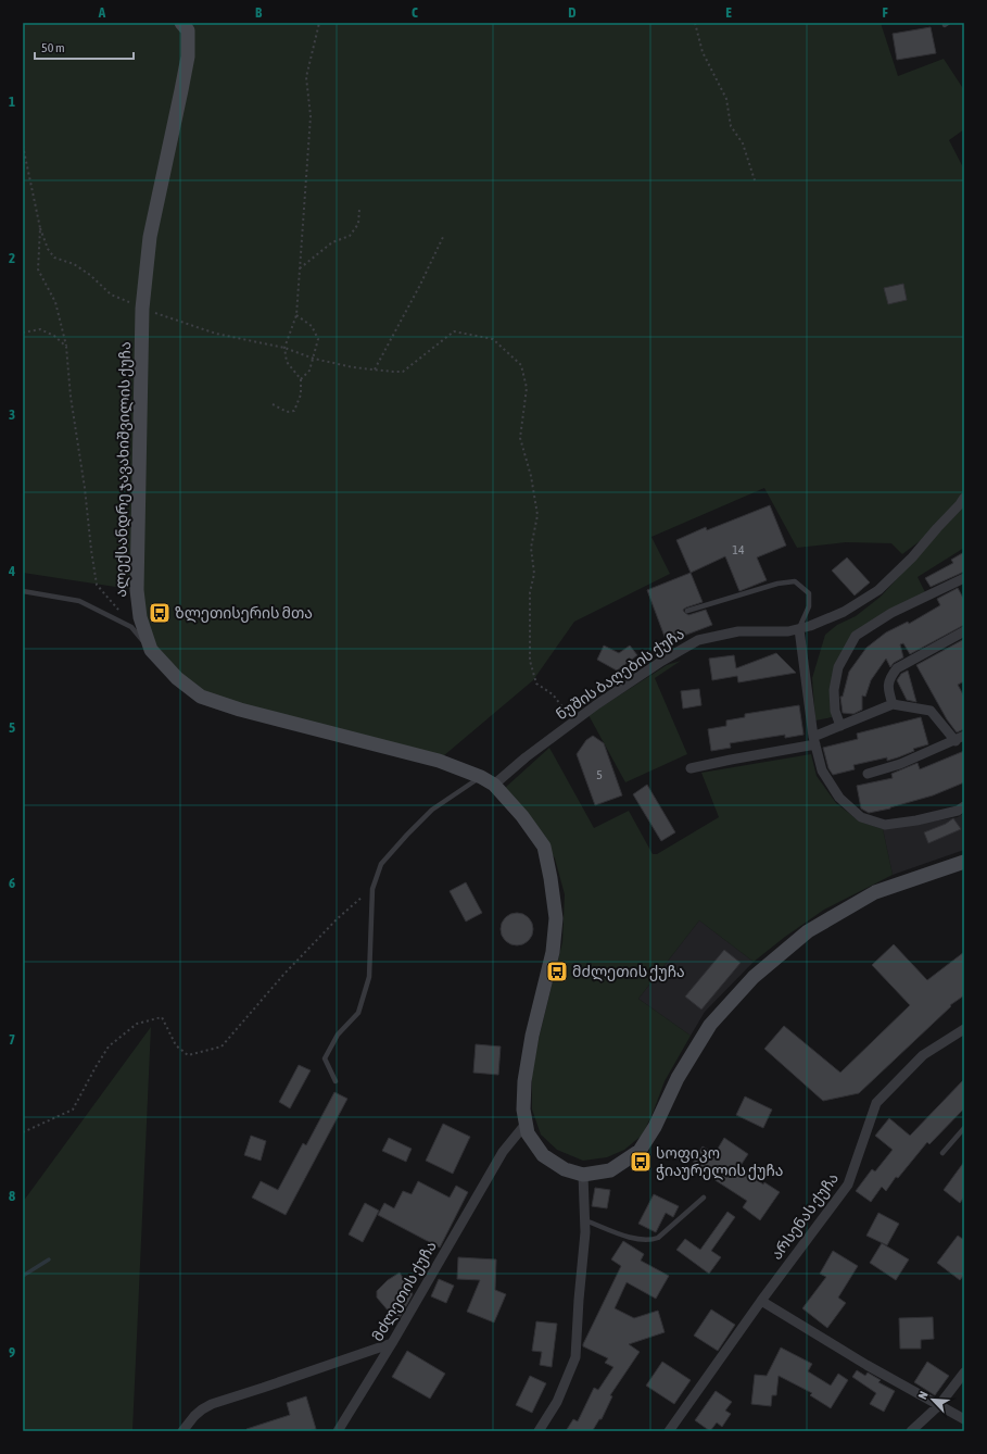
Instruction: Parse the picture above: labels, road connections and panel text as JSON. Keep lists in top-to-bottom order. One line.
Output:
{"streets":{"main road":["ალექსანდრე ჯავახიშვილის ქუჩა"],"street":["ნუშის ბაღების ქუჩა","არსენას ქუჩა","მძლეთის ქუჩა"]},"crossings":[["ალექსანდრე ჯავახიშვილის ქუჩა","ნუშის ბაღების ქუჩა"],["ალექსანდრე ჯავახიშვილის ქუჩა","მძლეთის ქუჩა"]],"places":{"bus stop":["ზლეთისერის მთა","მძლეთის ქუჩა","სოფიკო ჭიაურელის ქუჩა"]},"house_numbers":["14","5"],"scale_bar":"50 m","north":"top left","grid":{"columns":["A","B","C","D","E","F"],"rows":["1","2","3","4","5","6","7","8","9"]}}
